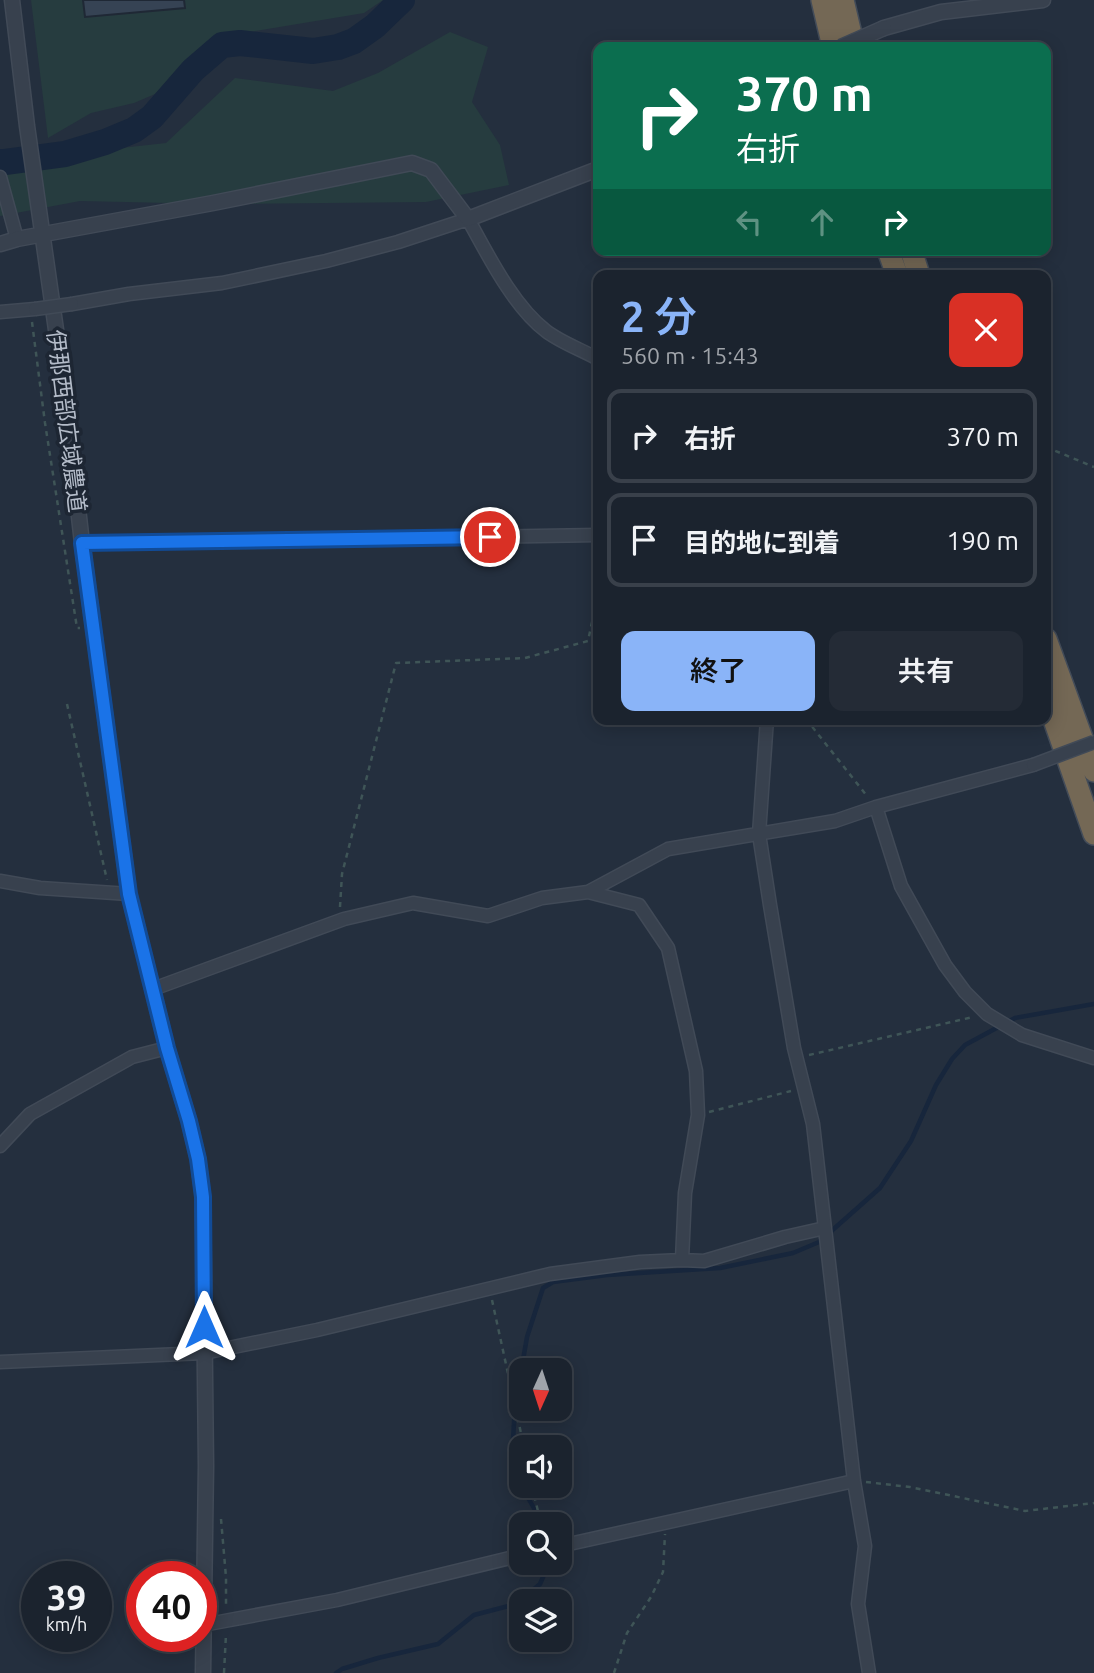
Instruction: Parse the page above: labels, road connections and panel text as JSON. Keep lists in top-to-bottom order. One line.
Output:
{"streets":{"street":["伊那西部広域農道"]},"north":"bottom","page":{"turn":["370 m","右折"],"heading":["2 分","560 m · 15:43"],"list":[{"name":"右折","value":"370 m"},{"name":"目的地に到着","value":"190 m"}],"buttons":["終了","共有"],"speed":"39 km/h","limit":"40"}}
